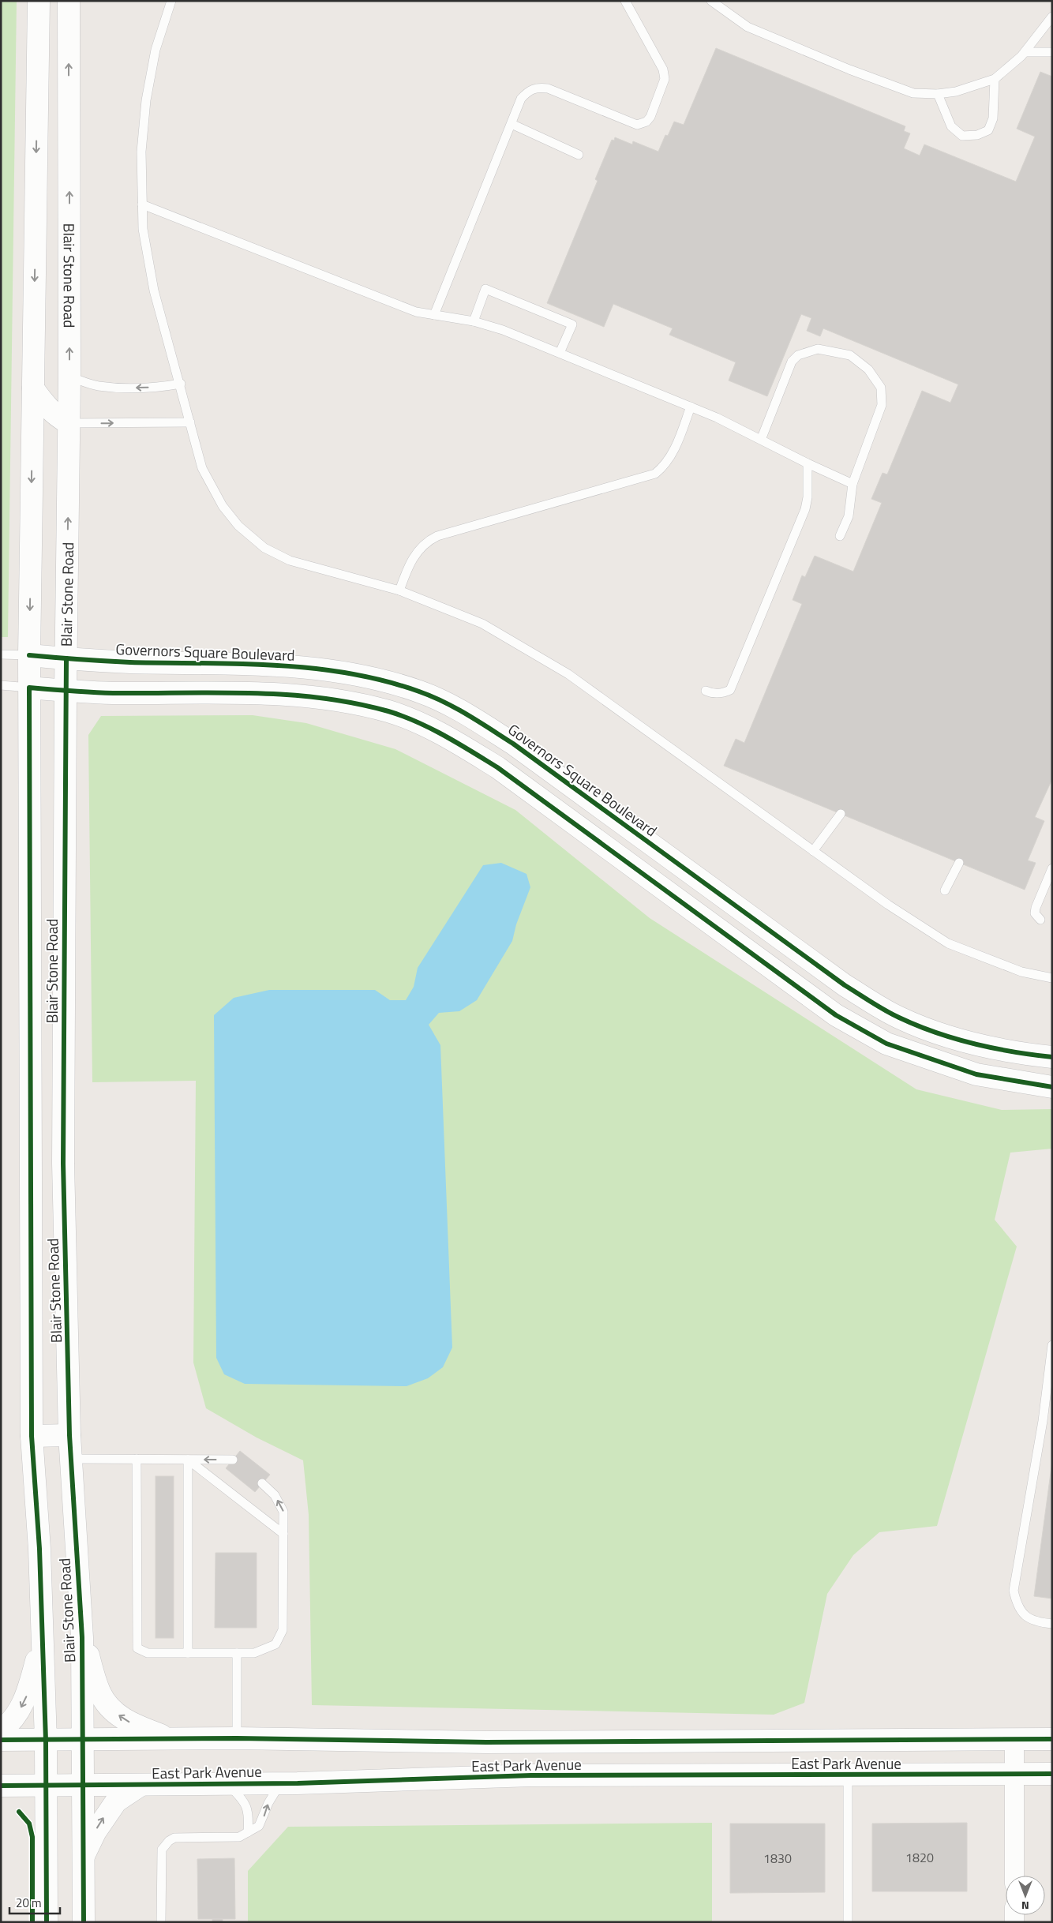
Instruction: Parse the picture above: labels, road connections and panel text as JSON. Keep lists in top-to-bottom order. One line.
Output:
{"streets":{"main road":["Blair Stone Road","Governors Square Boulevard","East Park Avenue"]},"crossings":[["Blair Stone Road","Governors Square Boulevard"],["Blair Stone Road","East Park Avenue"]],"house_numbers":["1820","1830"],"scale_bar":"20 m","north":"bottom"}
